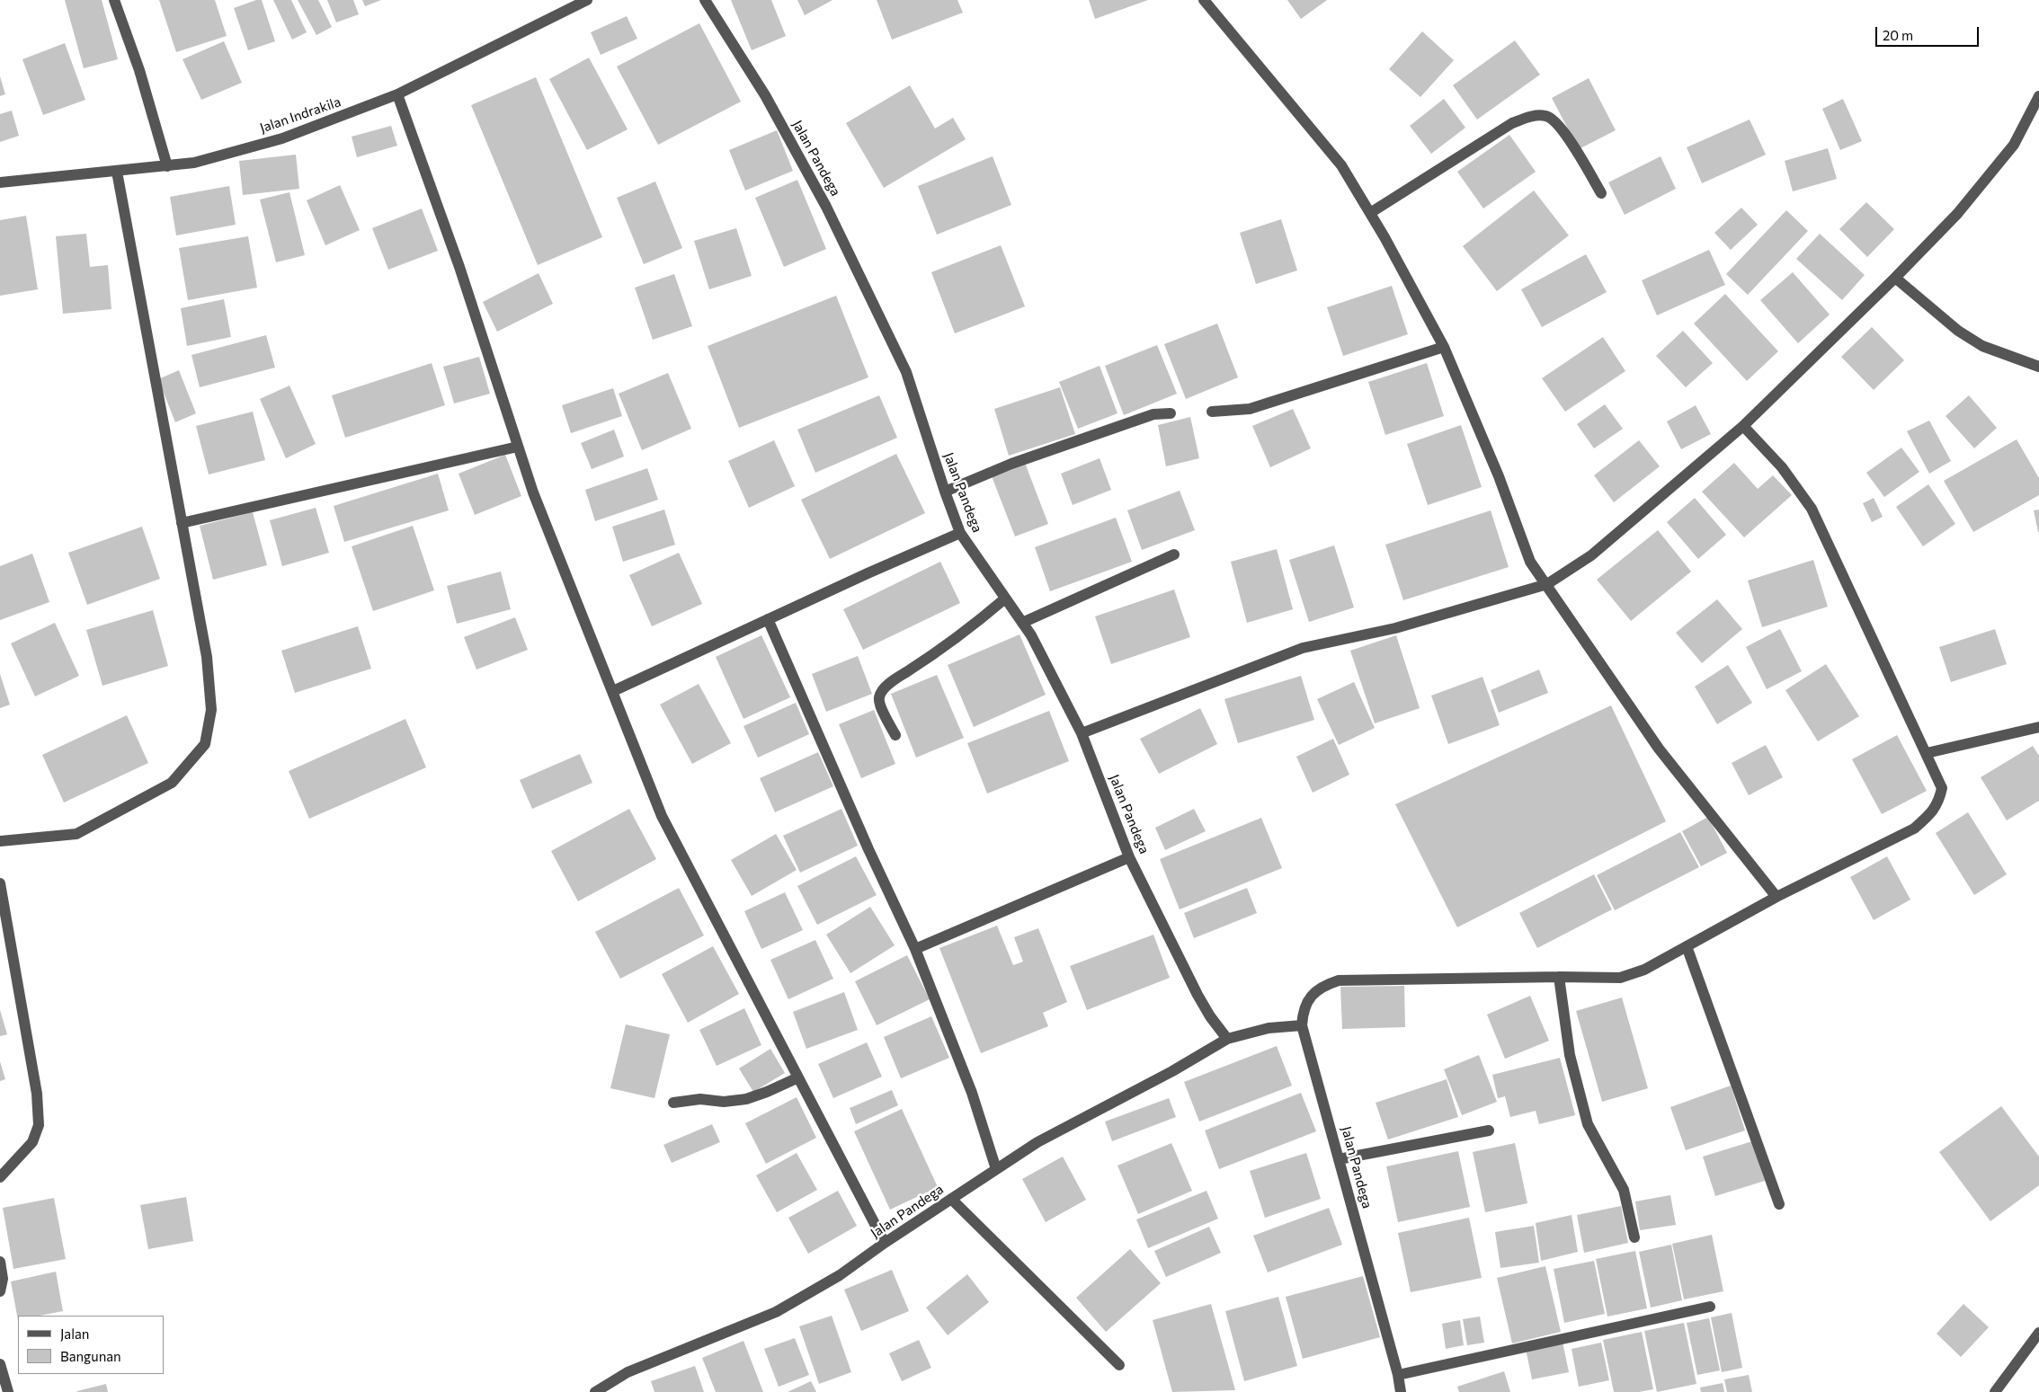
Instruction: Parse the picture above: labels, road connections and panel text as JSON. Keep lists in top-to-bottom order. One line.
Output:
{"streets":{"street":["Jalan Indrakila","Jalan Pandega"]},"legend":["Jalan","Bangunan"],"scale_bar":"20 m"}
